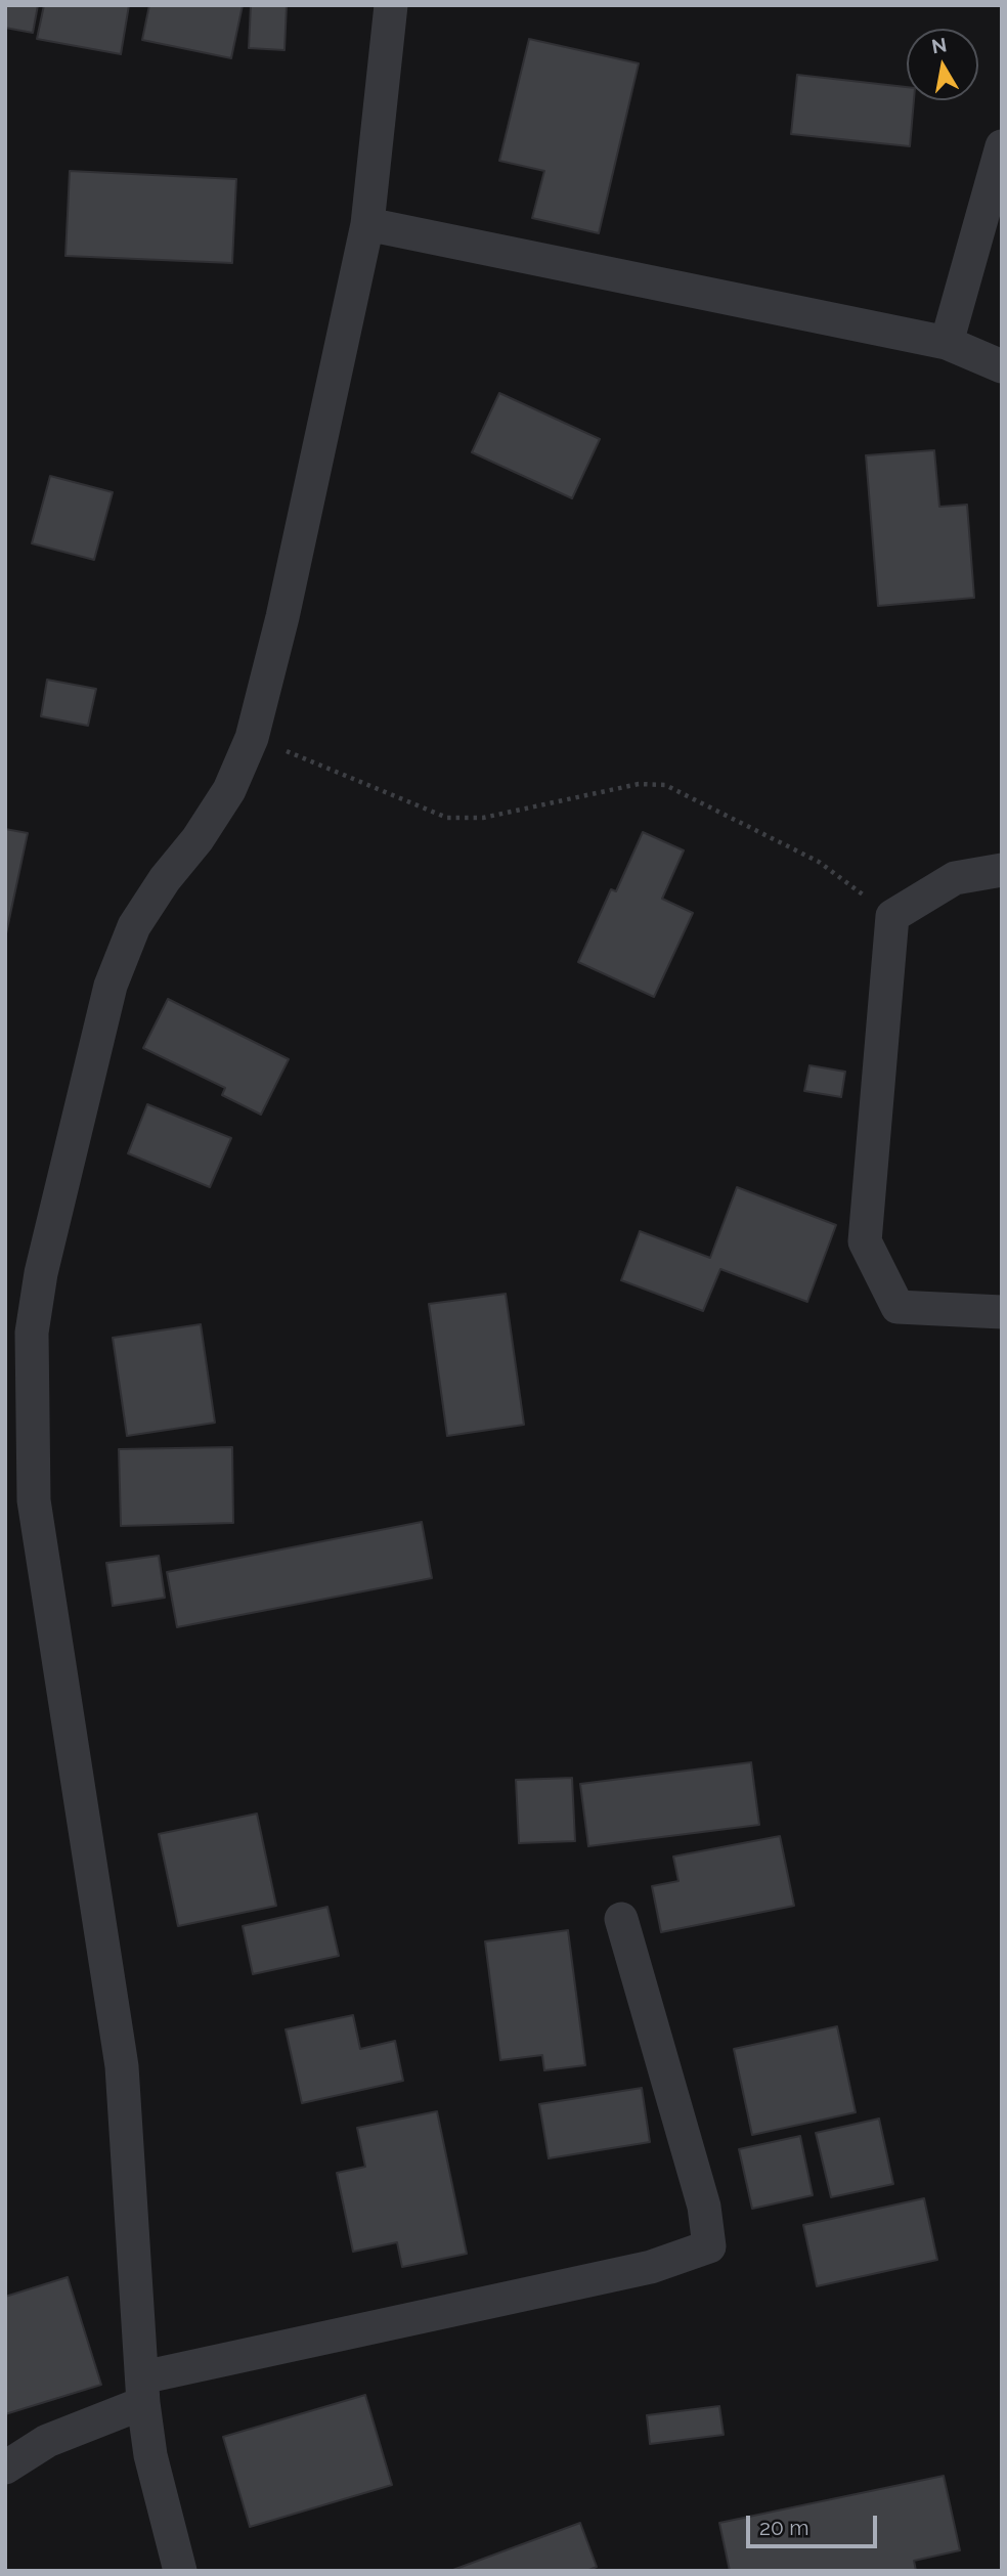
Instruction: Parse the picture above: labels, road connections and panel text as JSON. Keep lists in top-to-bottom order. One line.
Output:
{"scale_bar":"20 m","north":"top"}
